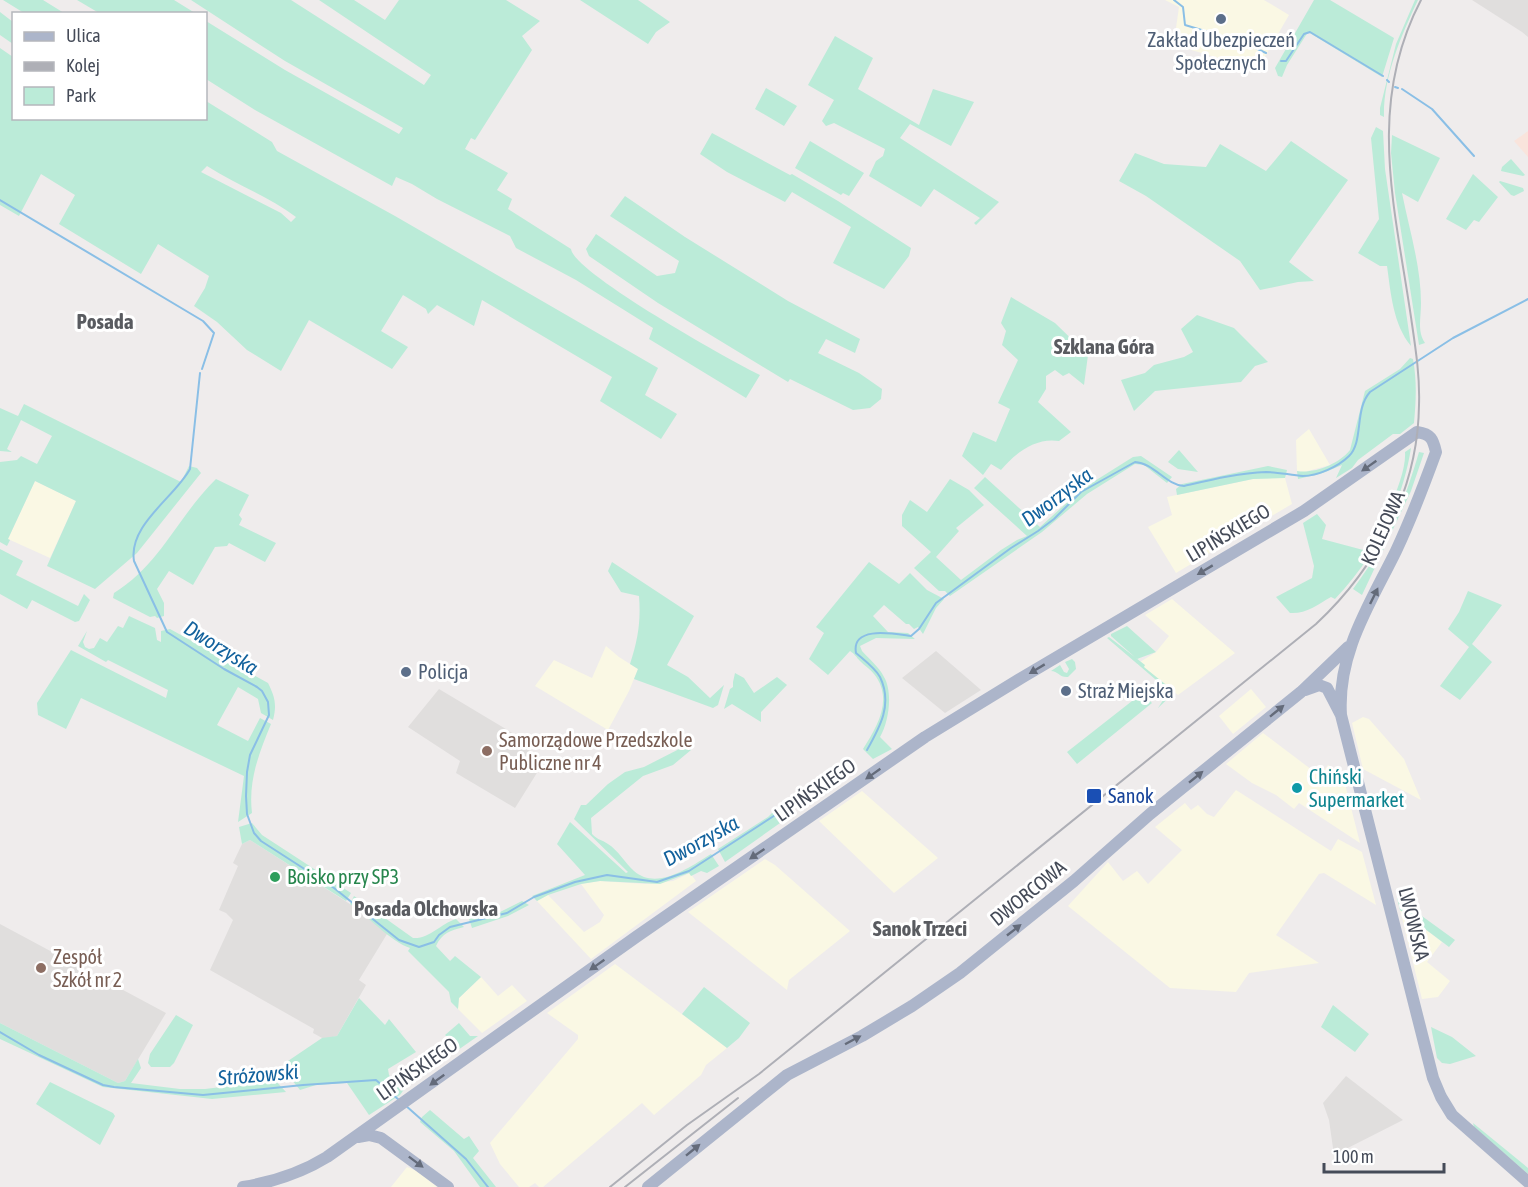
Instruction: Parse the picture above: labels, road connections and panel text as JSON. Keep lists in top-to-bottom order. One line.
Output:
{"streets":{"main road":["KOLEJOWA","LIPIŃSKIEGO","DWORCOWA","LWOWSKA"]},"crossings":[["KOLEJOWA","LIPIŃSKIEGO"],["KOLEJOWA","DWORCOWA"],["KOLEJOWA","LWOWSKA"],["DWORCOWA","LWOWSKA"]],"one_way":["KOLEJOWA","LIPIŃSKIEGO","DWORCOWA"],"districts":["Posada","Szklana Góra","Posada Olchowska","Sanok Trzeci"],"water":["Dworzyska","Stróżowski"],"places":{"other":["Zakład Ubezpieczeń Społecznych","Policja","Straż Miejska","Samorządowe Przedszkole Publiczne nr 4","Chiński Supermarket","Boisko przy SP3","Zespół Szkół nr 2"],"transit":["Sanok"]},"legend":["Ulica","Kolej","Park"],"scale_bar":"100 m"}
